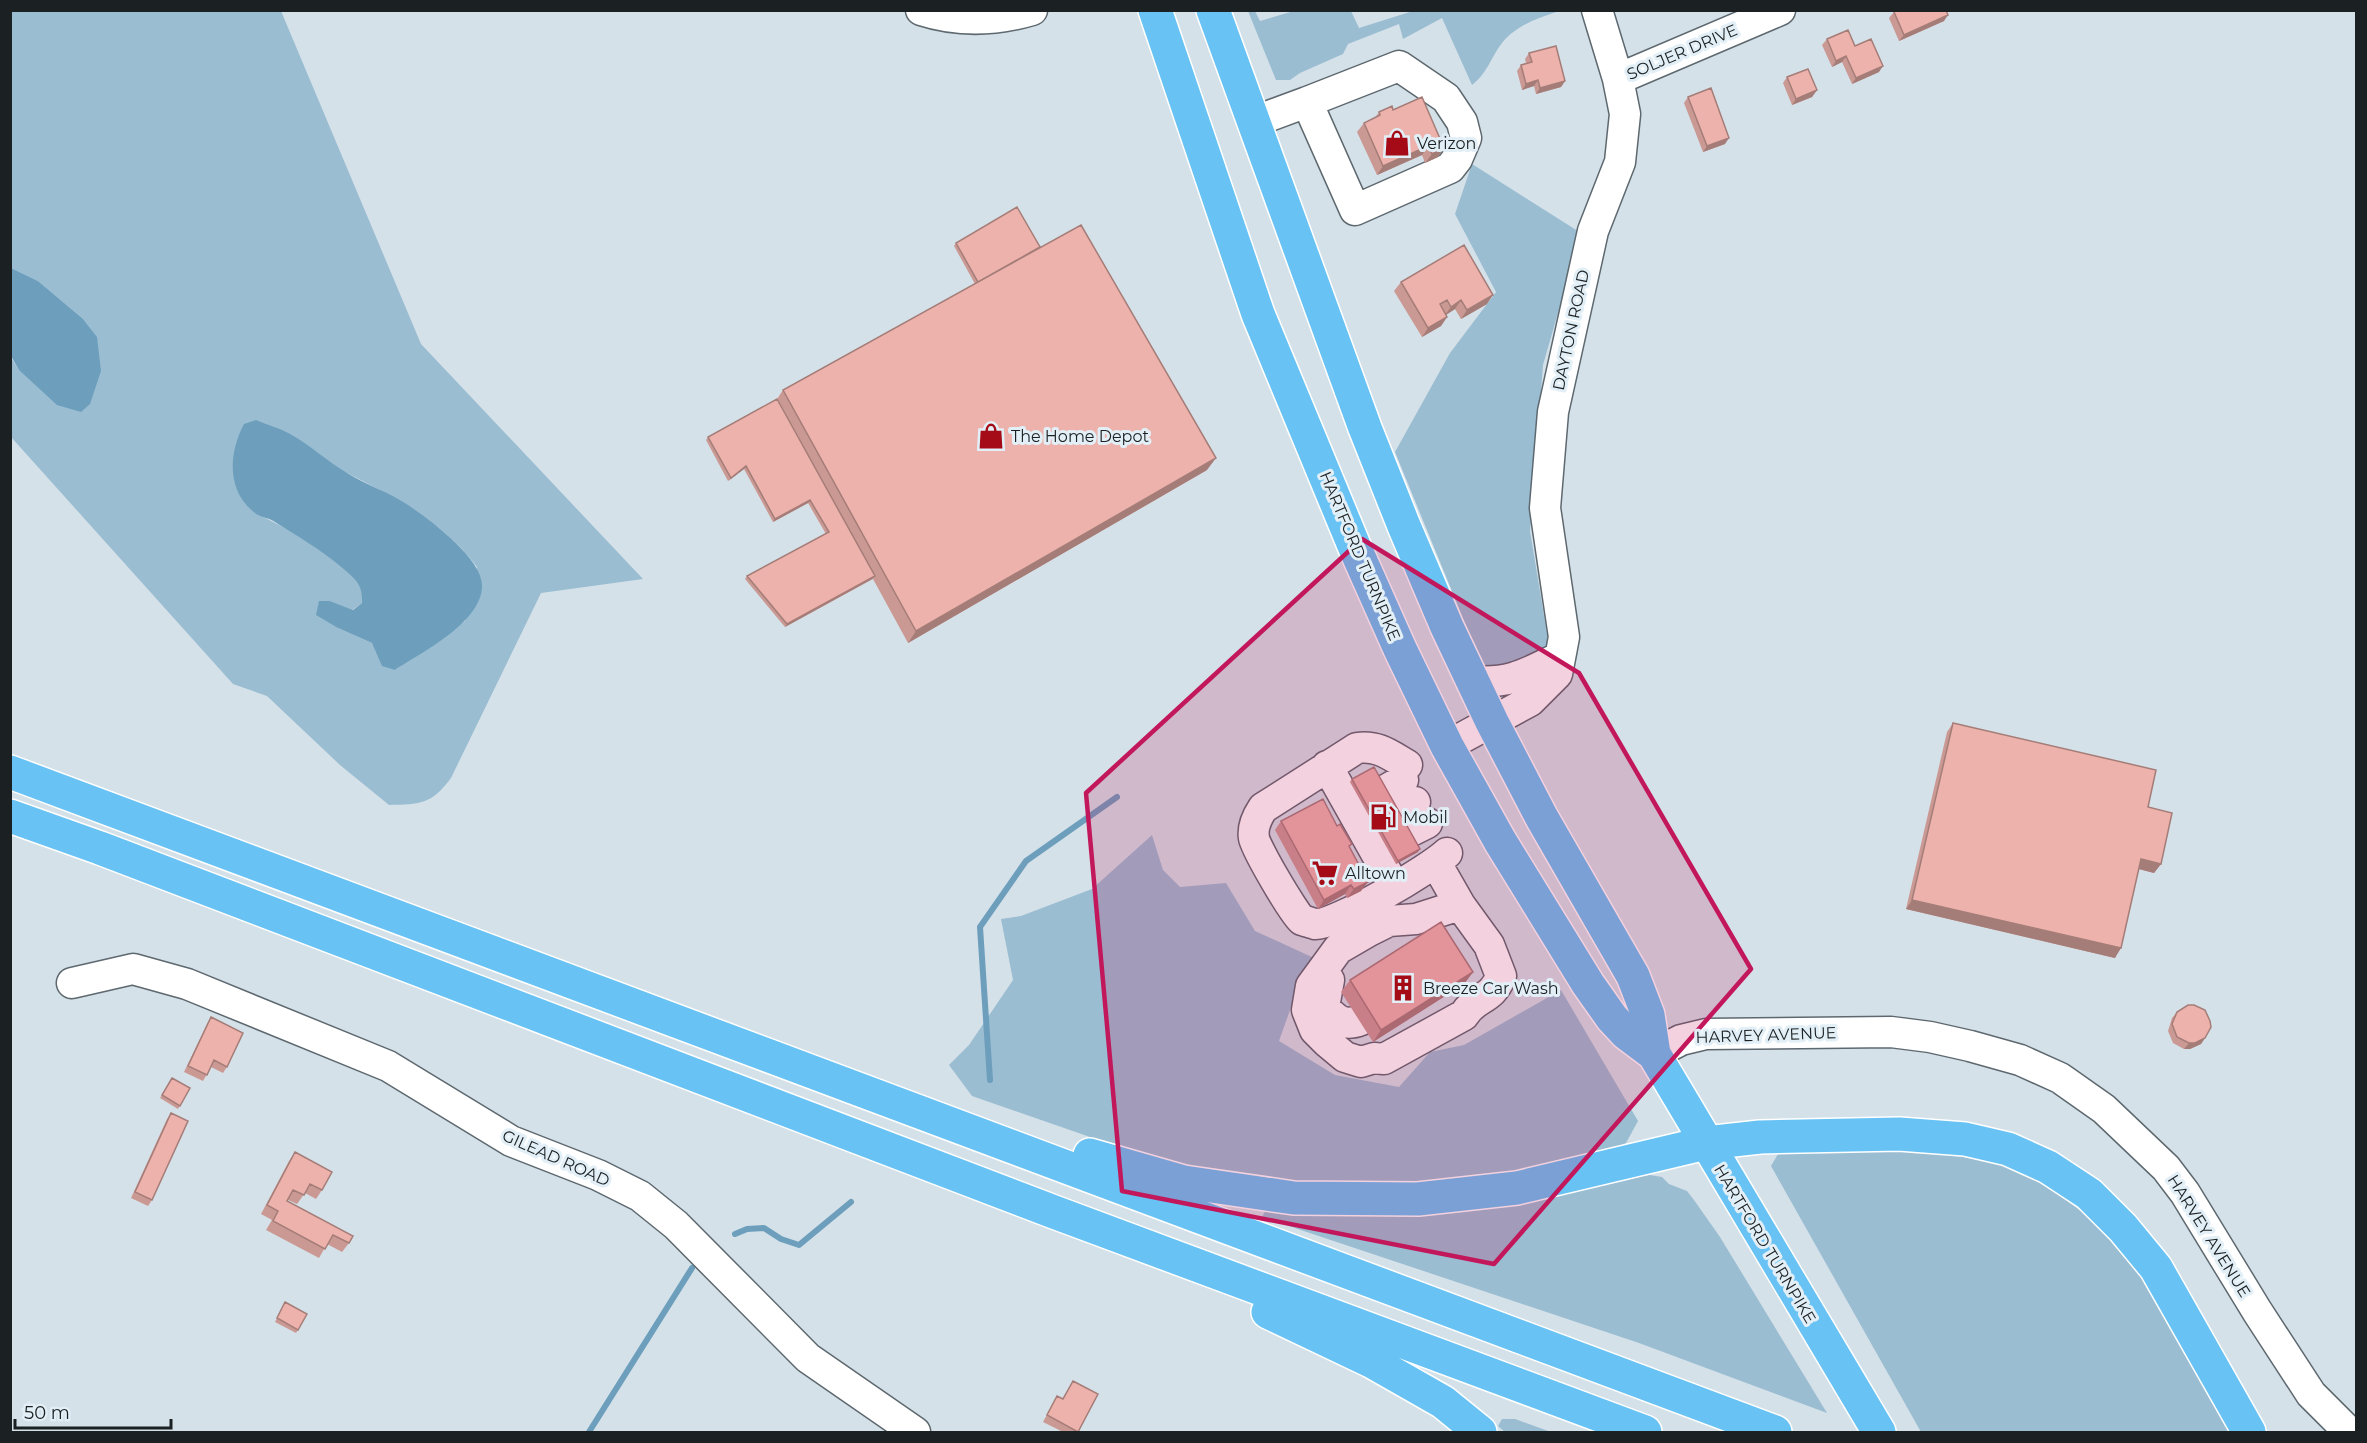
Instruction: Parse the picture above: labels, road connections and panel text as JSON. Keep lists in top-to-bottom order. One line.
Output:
{"streets":{"highway":["HARTFORD TURNPIKE"],"street":["SOLJER DRIVE","DAYTON ROAD","HARVEY AVENUE","GILEAD ROAD"]},"crossings":[["SOLJER DRIVE","DAYTON ROAD"],["DAYTON ROAD","HARTFORD TURNPIKE"],["HARTFORD TURNPIKE","HARVEY AVENUE"]],"places":{"shop":["Verizon","The Home Depot"],"fuel station":["Mobil"],"supermarket":["Alltown"],"building":["Breeze Car Wash"]},"scale_bar":"50 m"}
